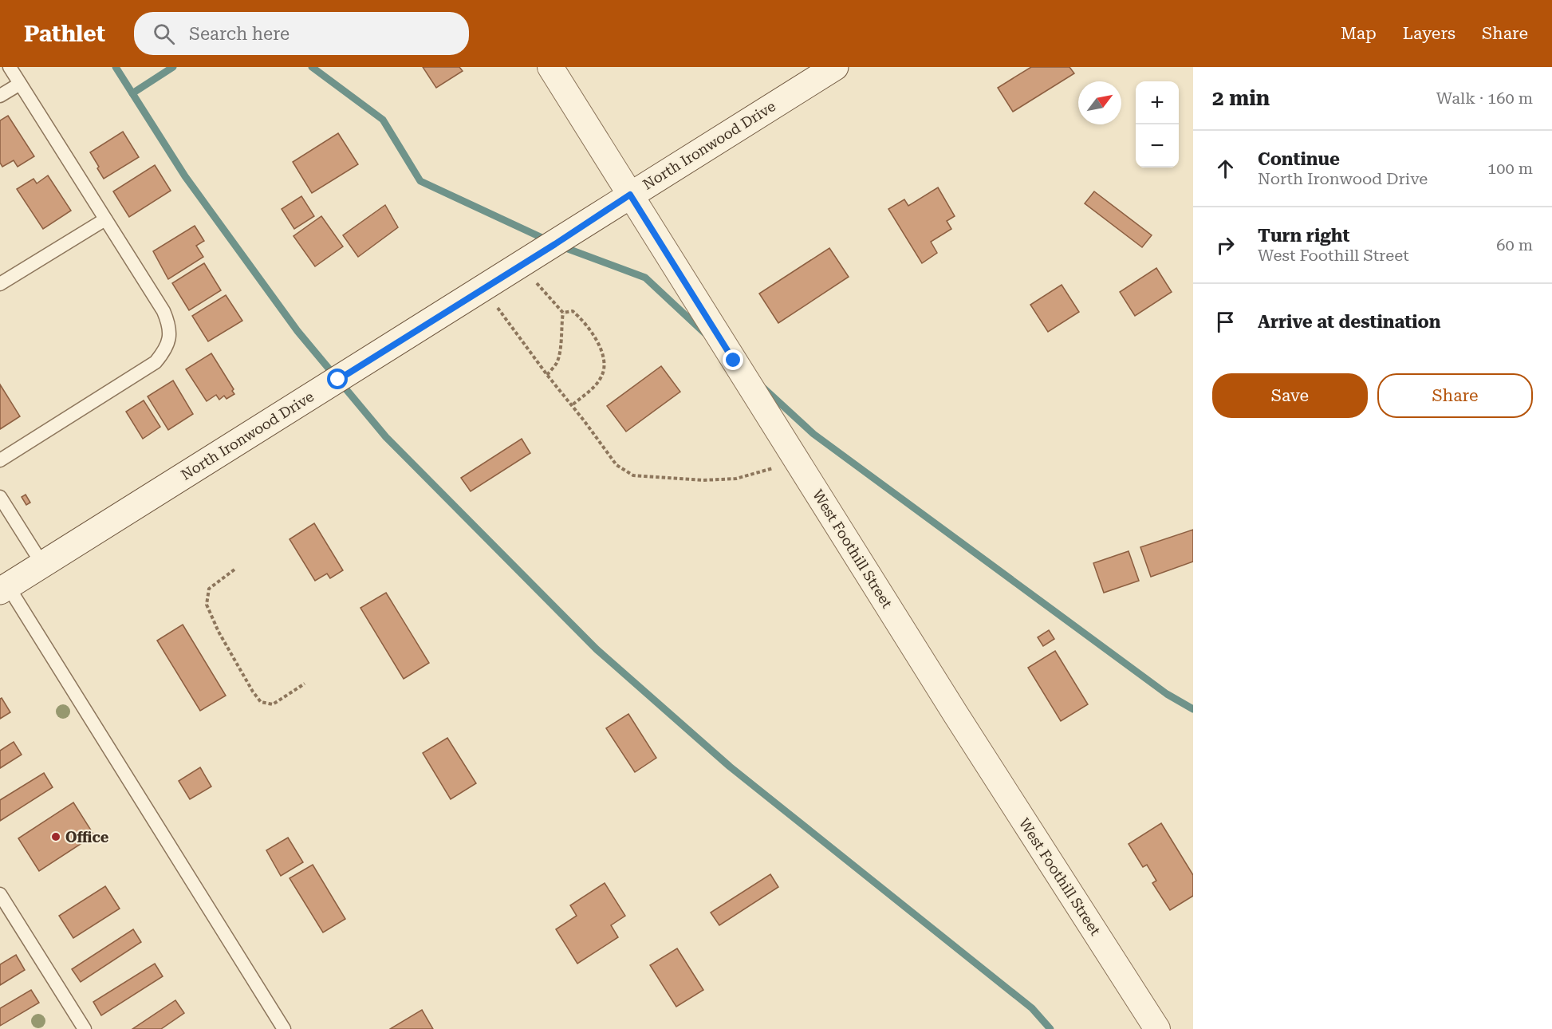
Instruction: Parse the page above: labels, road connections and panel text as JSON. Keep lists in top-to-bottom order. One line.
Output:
{"streets":{"street":["North Ironwood Drive","West Foothill Street"]},"crossings":[["North Ironwood Drive","West Foothill Street"]],"places":["Office"],"north":"top right","page":{"header":"Pathlet","search":"Search here","nav":["Map","Layers","Share"],"heading":["2 min","Walk · 160 m"],"map_buttons":["+","−"],"list":[["Continue","North Ironwood Drive","100 m"],["Turn right","West Foothill Street","60 m"],"Arrive at destination"],"buttons":["Save","Share"]}}
